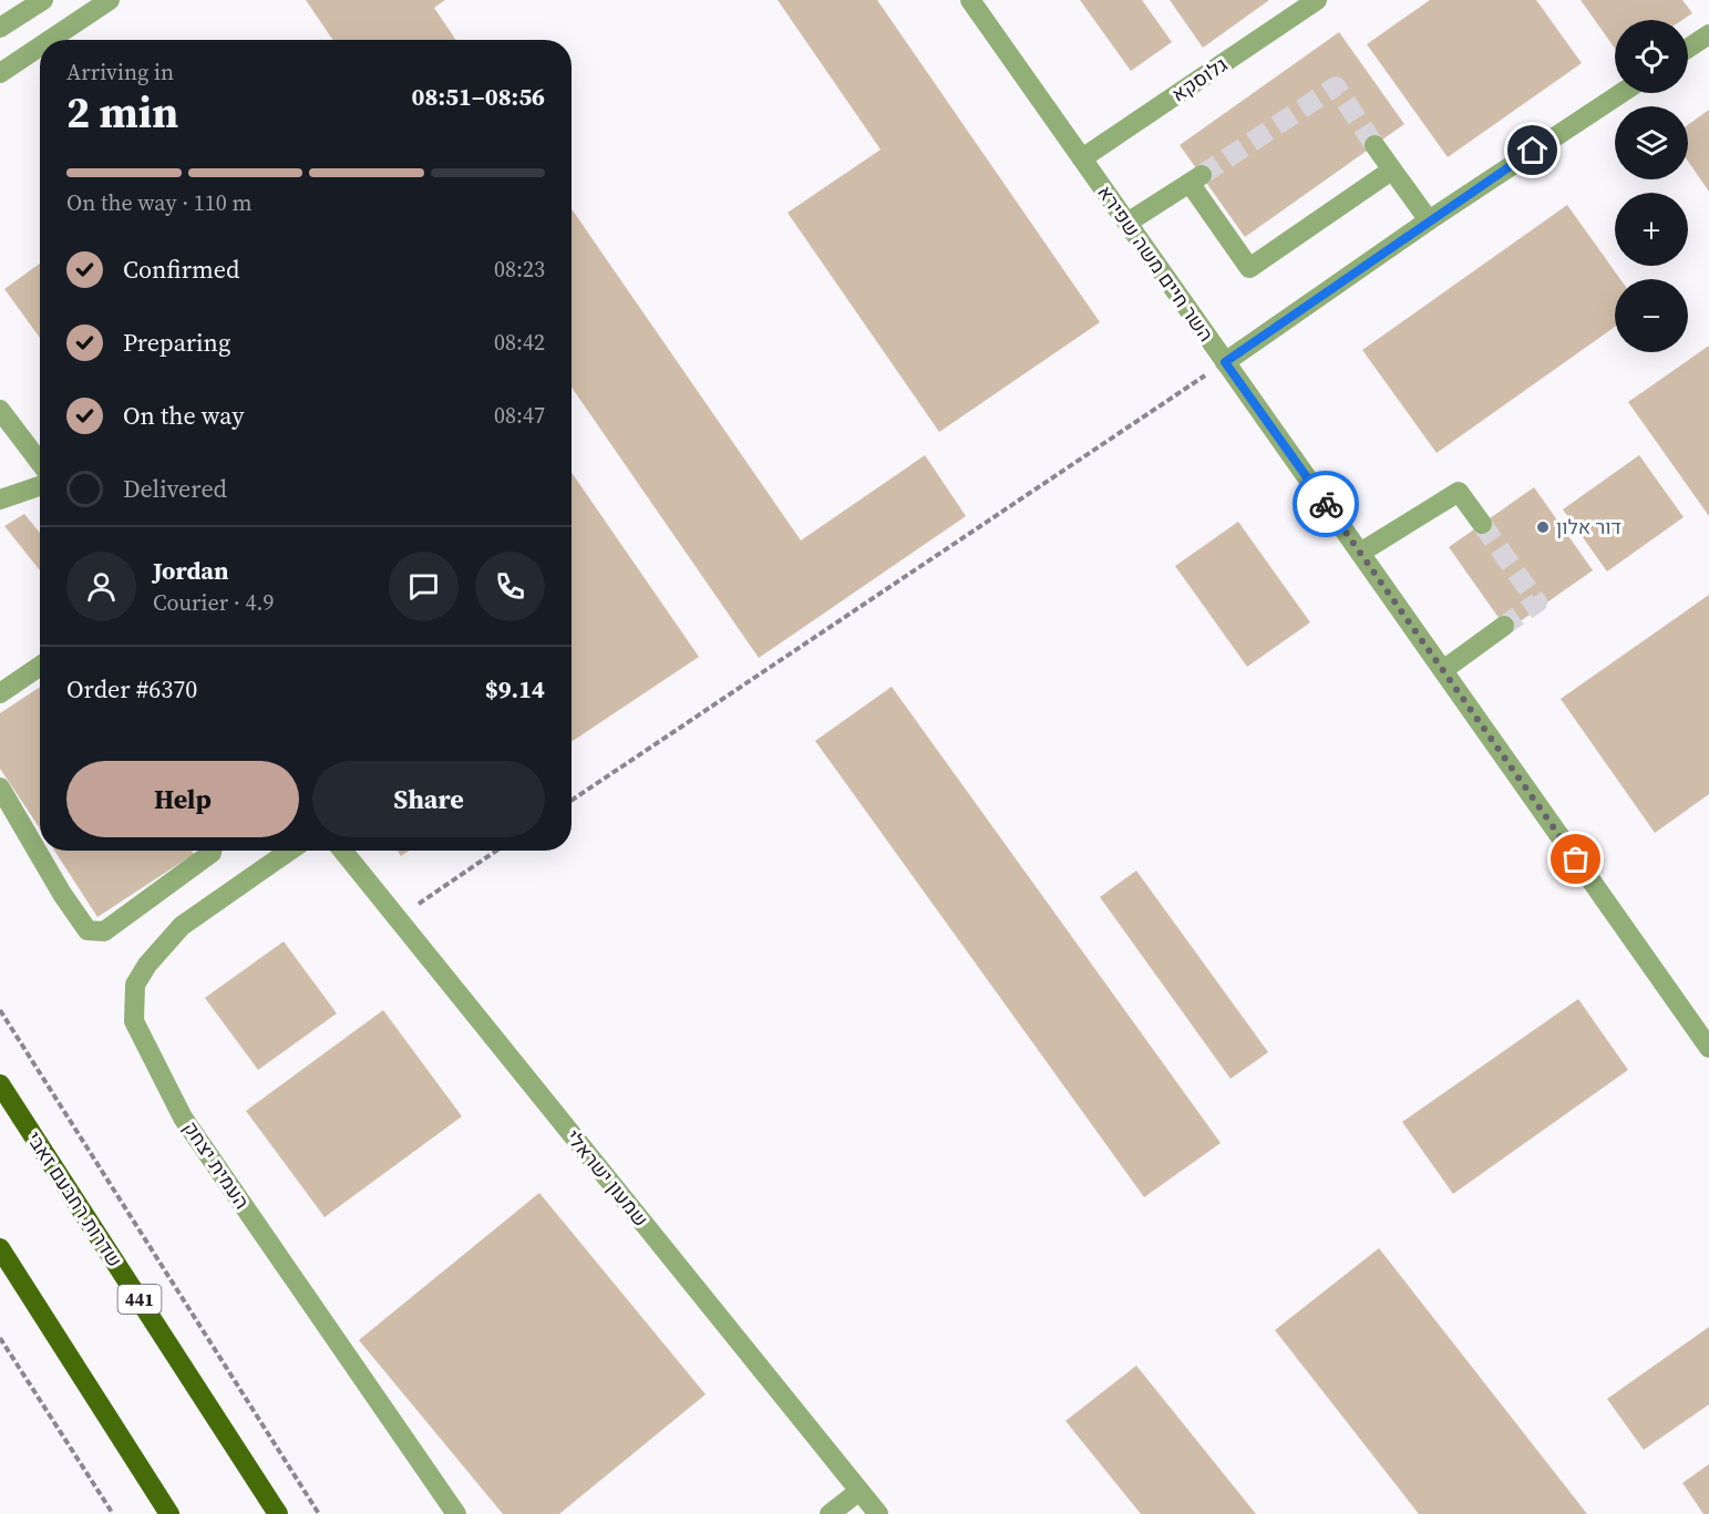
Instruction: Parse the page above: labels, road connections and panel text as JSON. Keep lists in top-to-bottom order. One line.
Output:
{"streets":{"main road":["שדרות רחבעם זאבי","441"],"street":["גלוסקא","השר חיים משה שפירא","העמית יצחק","שמעון ישראלי"]},"crossings":[["גלוסקא","השר חיים משה שפירא"]],"places":["דור אלון"],"page":{"map_buttons":["+","−"],"heading":["2 min","Arriving in","08:51–08:56"],"panel":["Jordan","Courier · 4.9","Order #6370","$9.14"],"bar":"On the way · 110 m","list":[["Confirmed","08:23"],["Preparing","08:42"],["On the way","08:47"],"Delivered"],"buttons":["Help","Share"]}}
